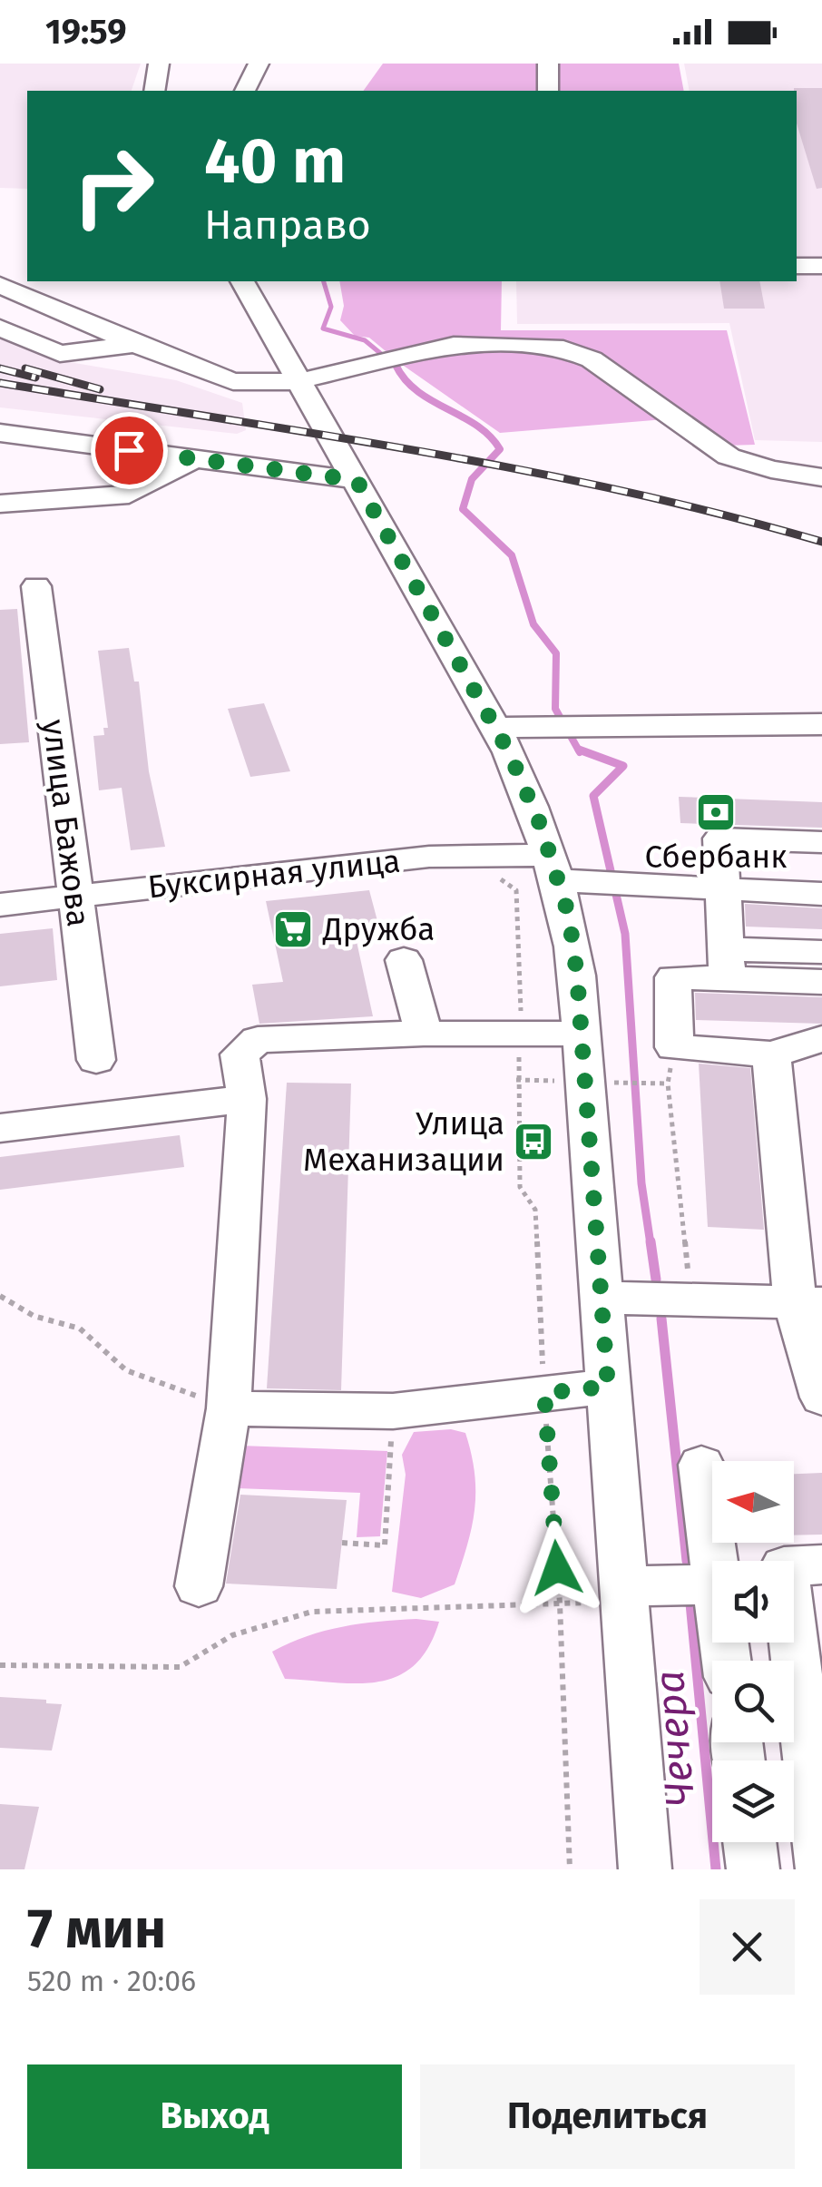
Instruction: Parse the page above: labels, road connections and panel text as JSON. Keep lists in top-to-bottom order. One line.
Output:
{"streets":{"street":["улица Бажова","Буксирная улица"]},"crossings":[["улица Бажова","Буксирная улица"]],"water":["Чечера"],"places":{"bank":["Сбербанк"],"supermarket":["Дружба"],"bus stop":["Улица Механизации"]},"north":"left","page":{"status":"19:59","turn":["40 m","Направо"],"heading":["7 мин","520 m · 20:06"],"buttons":["Выход","Поделиться"]}}
